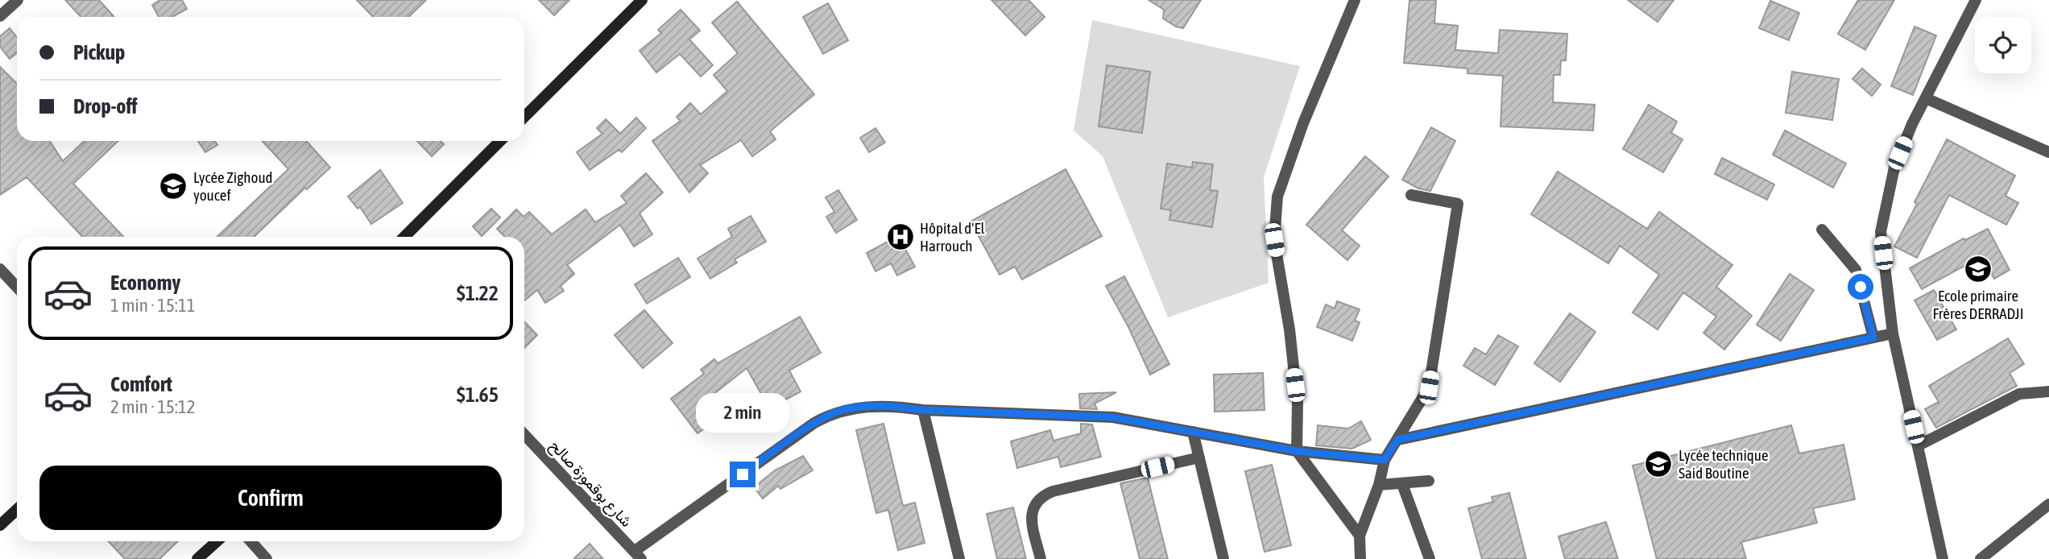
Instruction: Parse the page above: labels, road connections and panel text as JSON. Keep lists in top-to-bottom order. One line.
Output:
{"streets":{"street":["شارع بوقموزة صالح"]},"places":{"school or university":["Lycée Zighoud youcef","Ecole primaire Frères DERRADJI","Lycée technique Said Boutine"],"hospital":["Hôpital d'El Harrouch"]},"page":{"banner":["Pickup","Drop-off"],"list":[{"name":"Economy","note":"1 min · 15:11","value":"$1.22"},{"name":"Comfort","note":"2 min · 15:12","value":"$1.65"}],"bubble":"2 min","buttons":"Confirm"}}
